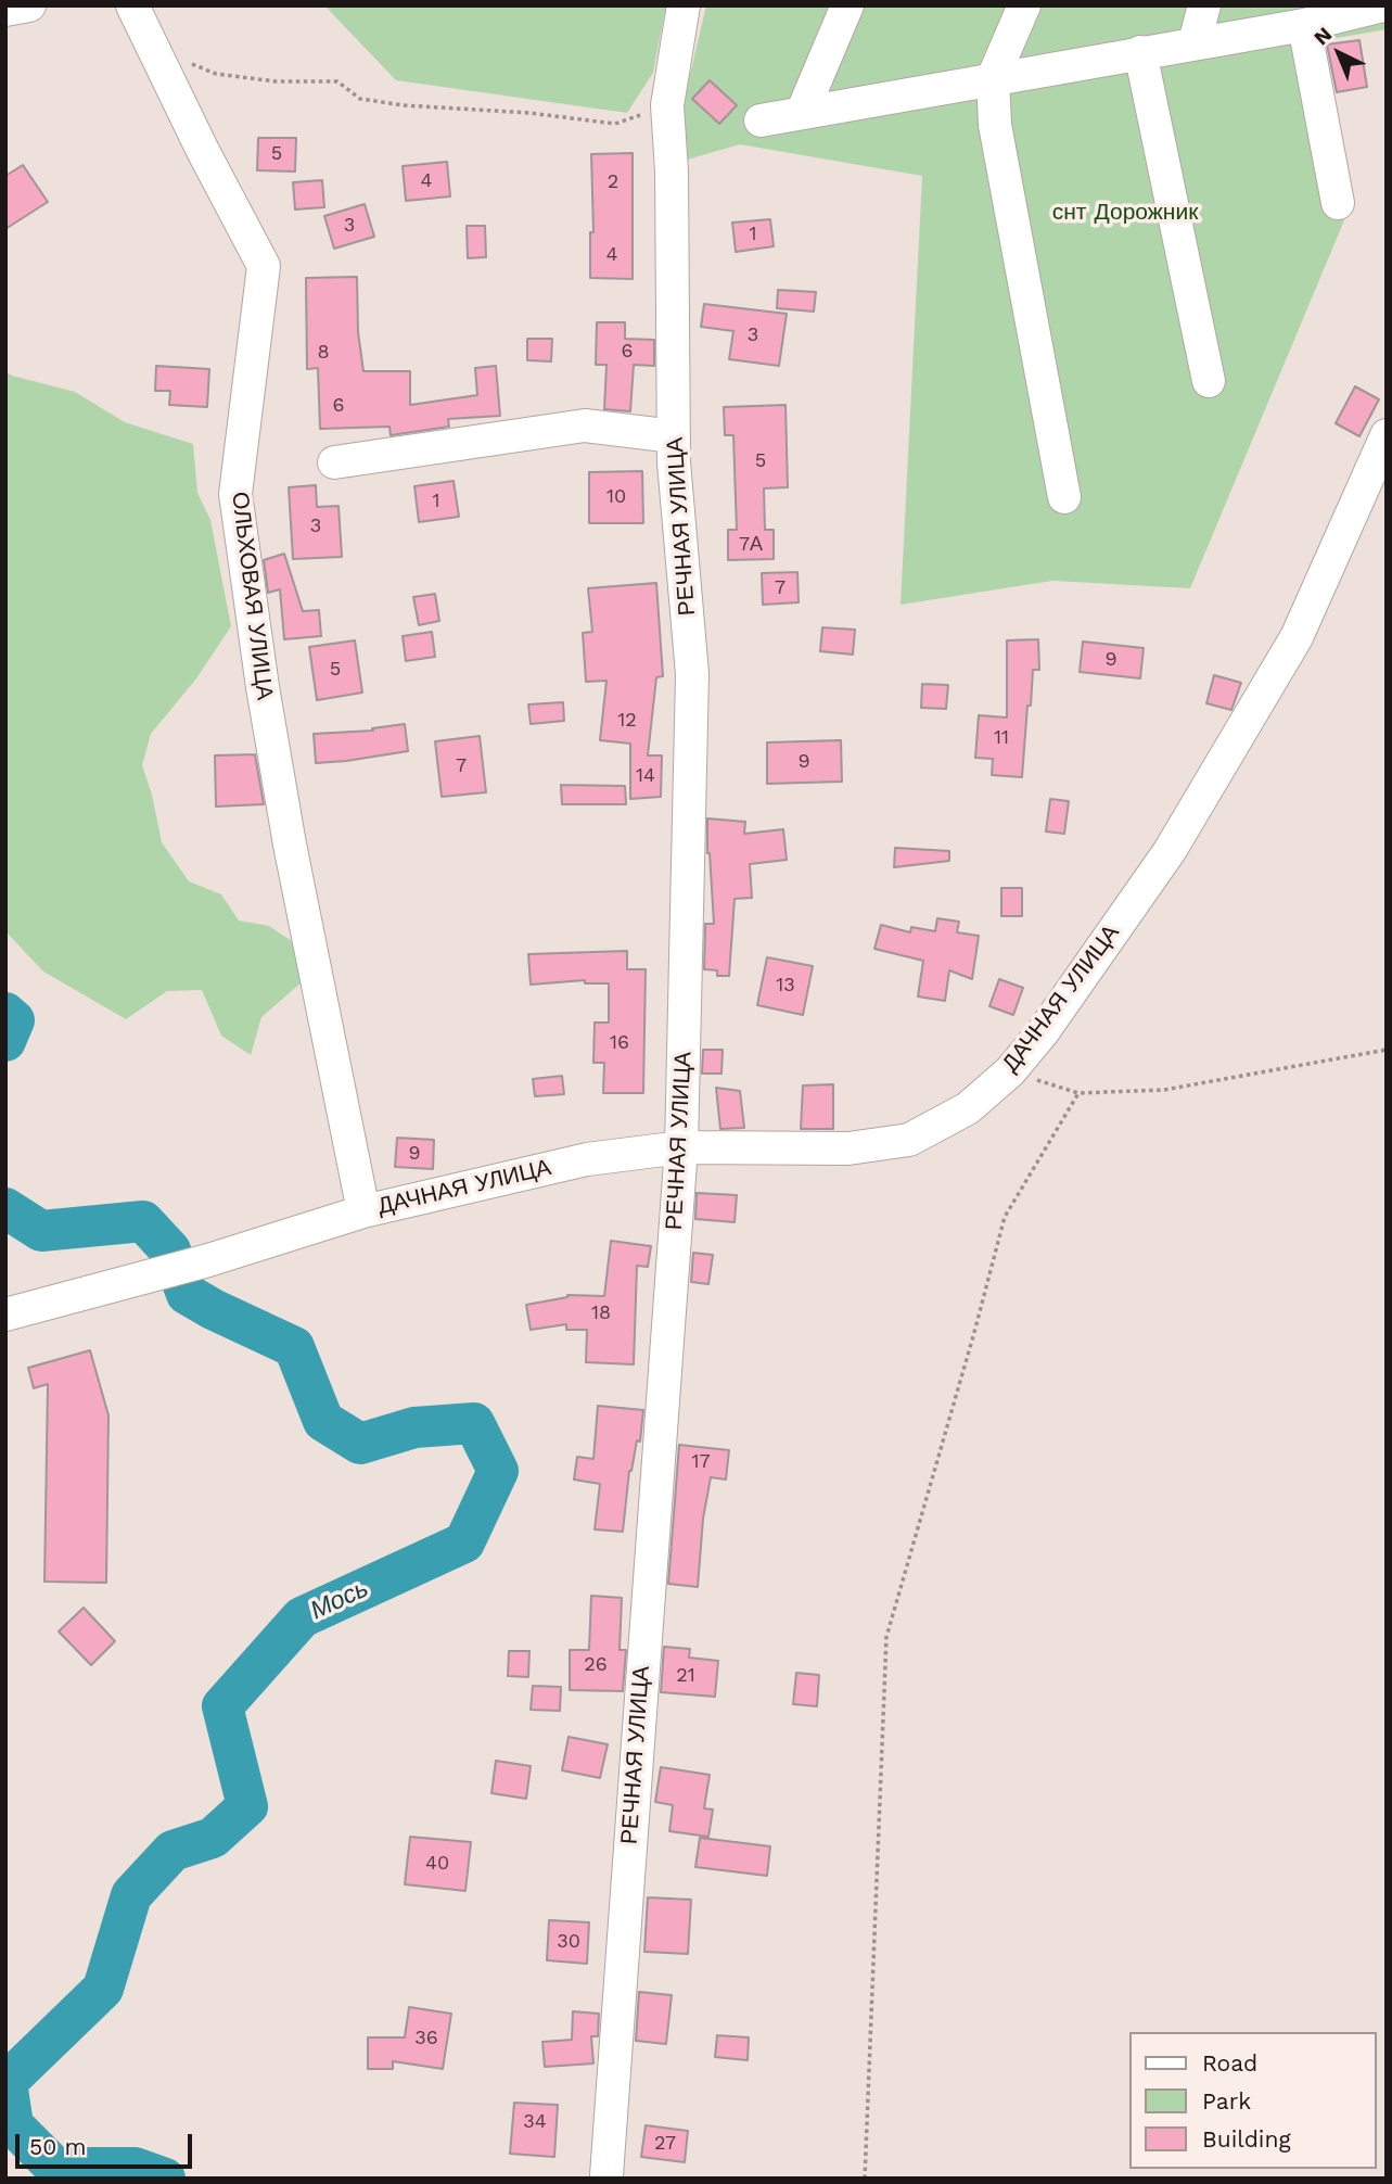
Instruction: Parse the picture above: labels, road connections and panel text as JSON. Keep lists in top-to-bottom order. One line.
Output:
{"streets":{"street":["РЕЧНАЯ УЛИЦА","ОЛЬХОВАЯ УЛИЦА","ДАЧНАЯ УЛИЦА"]},"crossings":[["РЕЧНАЯ УЛИЦА","ДАЧНАЯ УЛИЦА"],["ОЛЬХОВАЯ УЛИЦА","ДАЧНАЯ УЛИЦА"]],"water":["Мось"],"parks":["снт Дорожник"],"house_numbers":["5","4","2","3","1","4","3","6","8","6","5","10","1","3","7А","7","9","5","12","11","9","7","14","13","16","9","18","17","26","21","40","30","36","34","27"],"legend":["Road","Park","Building"],"scale_bar":"50 m","north":"top left"}
